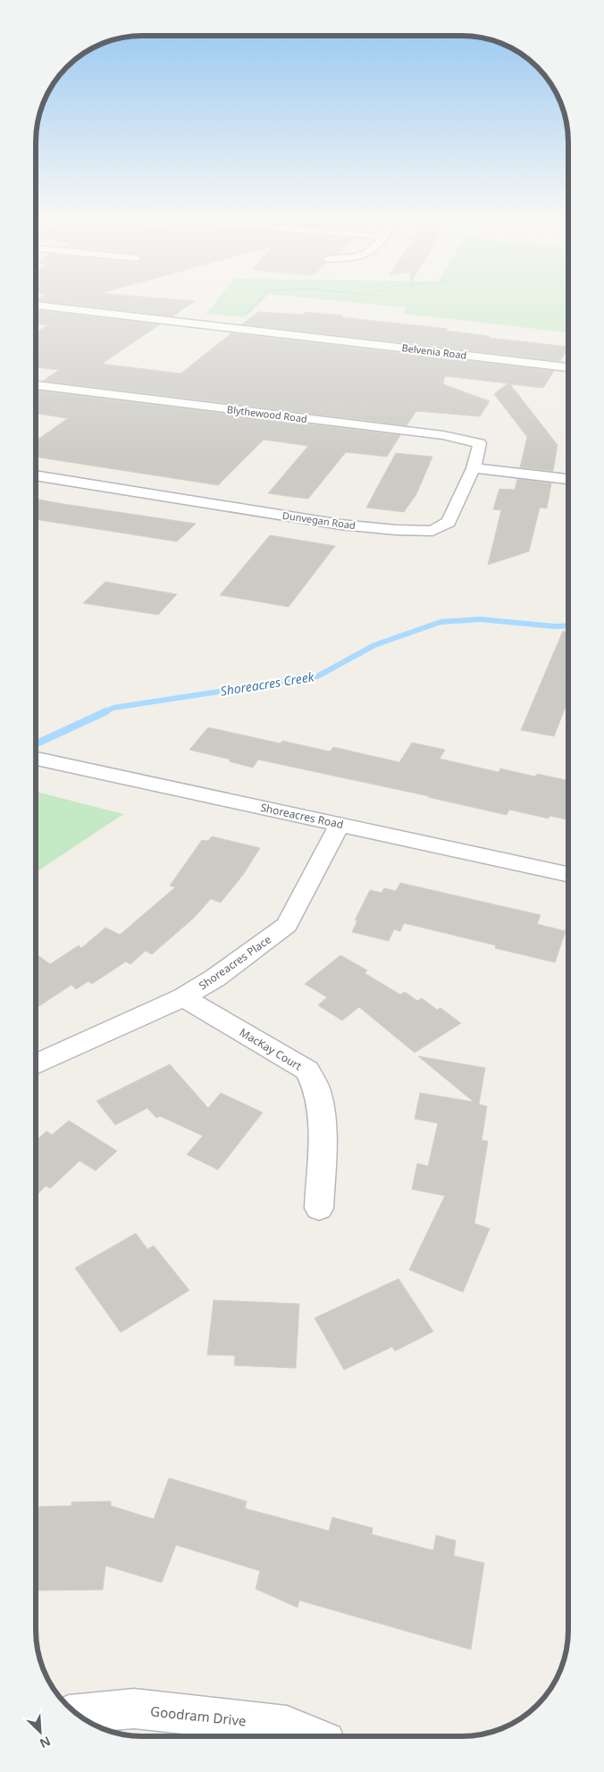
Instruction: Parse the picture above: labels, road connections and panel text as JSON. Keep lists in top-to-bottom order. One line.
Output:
{"streets":{"street":["Belvenia Road","Blythewood Road","Dunvegan Road","Shoreacres Road","Shoreacres Place","MacKay Court","Goodram Drive"]},"crossings":[["Blythewood Road","Dunvegan Road"],["Shoreacres Road","Shoreacres Place"],["Shoreacres Place","MacKay Court"]],"water":["Shoreacres Creek"],"north":"bottom right"}
